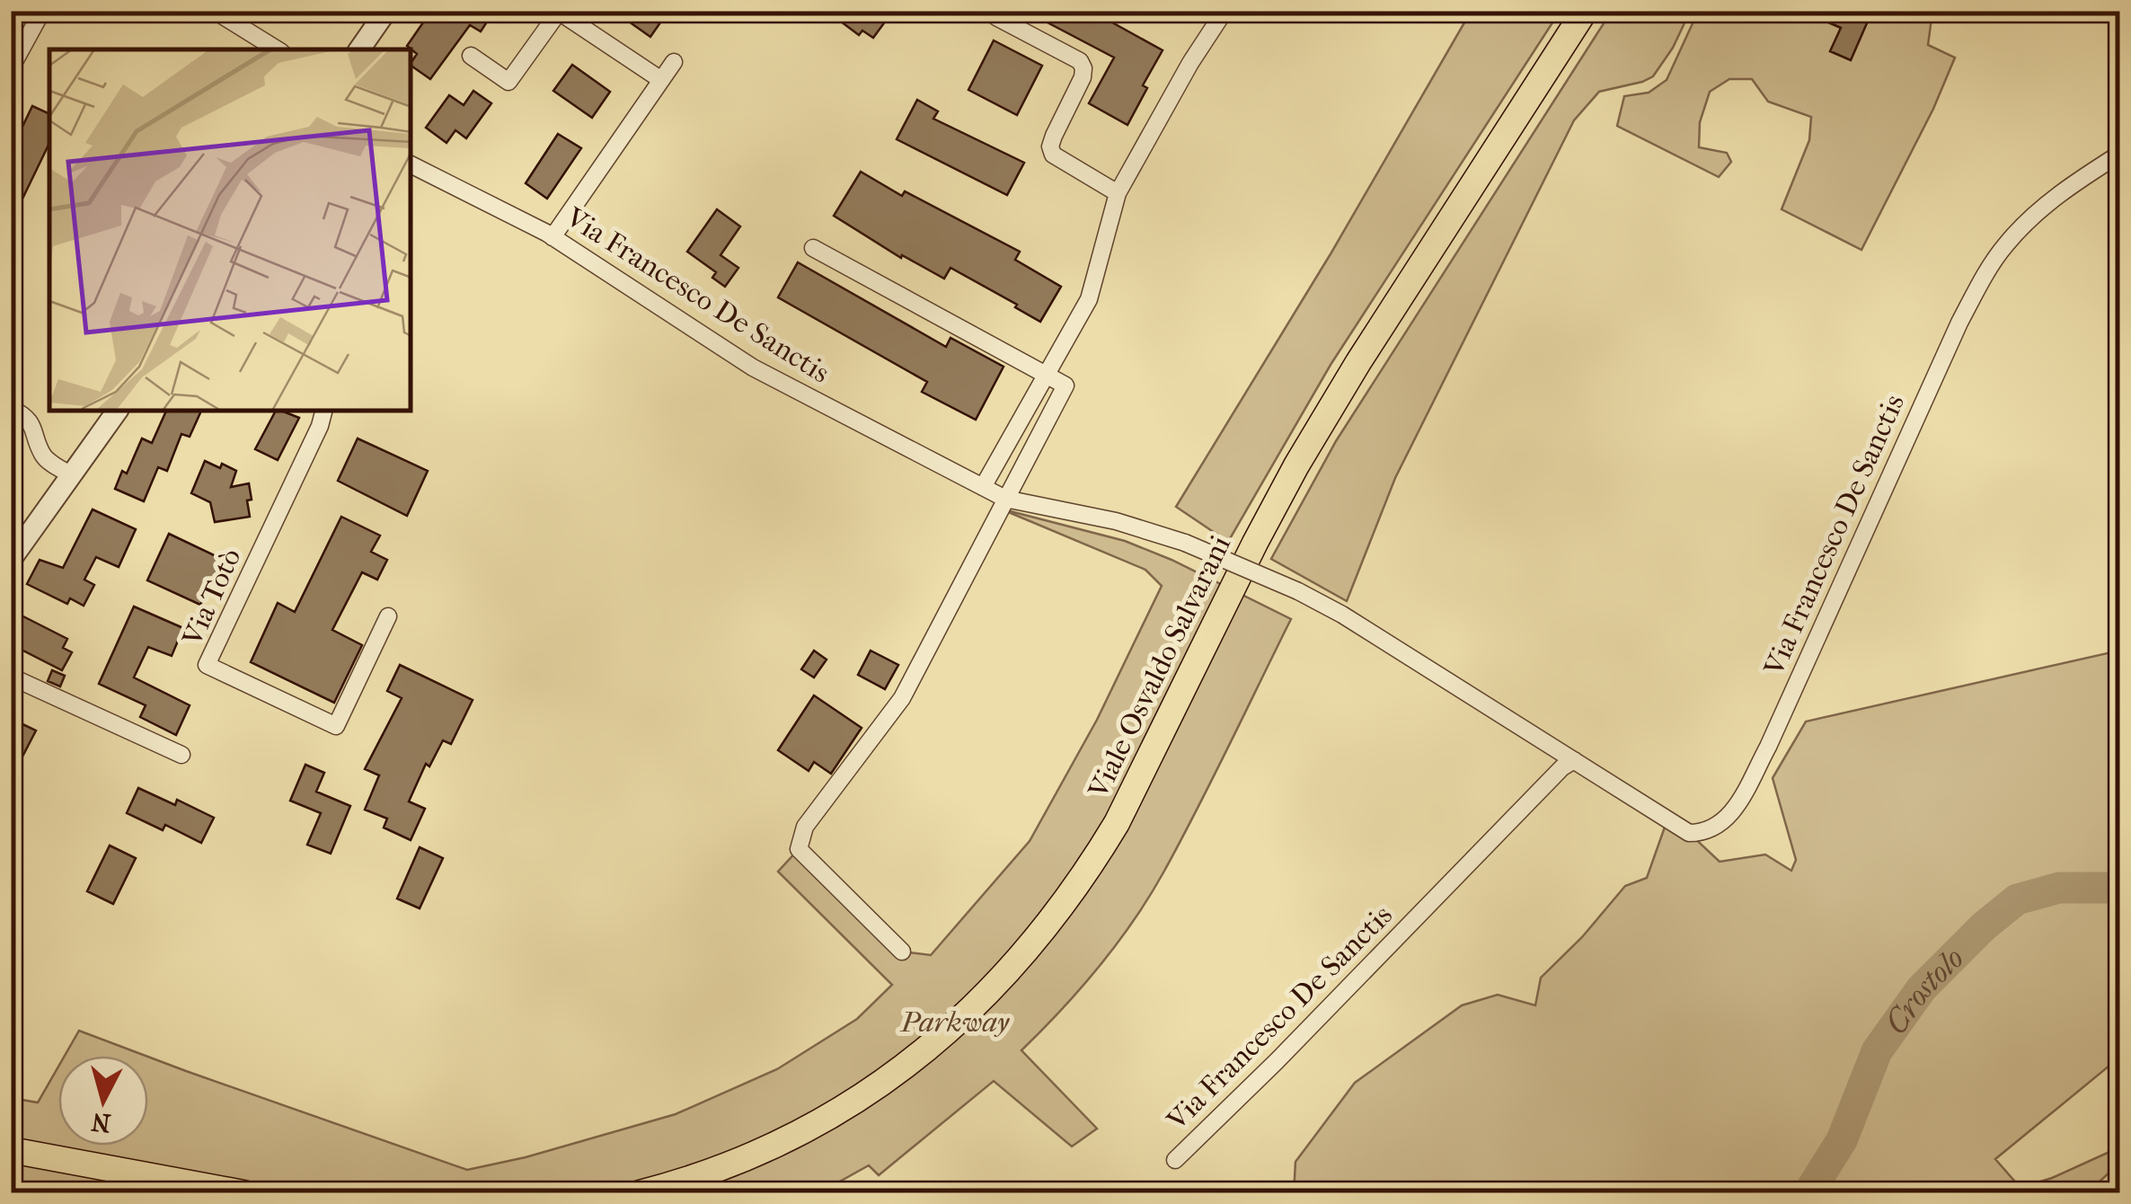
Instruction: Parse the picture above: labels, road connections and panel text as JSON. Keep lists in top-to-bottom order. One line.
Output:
{"streets":{"main road":["Viale Osvaldo Salvarani"],"street":["Via Francesco De Sanctis","Via Totò"]},"water":["Crostolo"],"parks":["Parkway"],"north":"bottom"}
